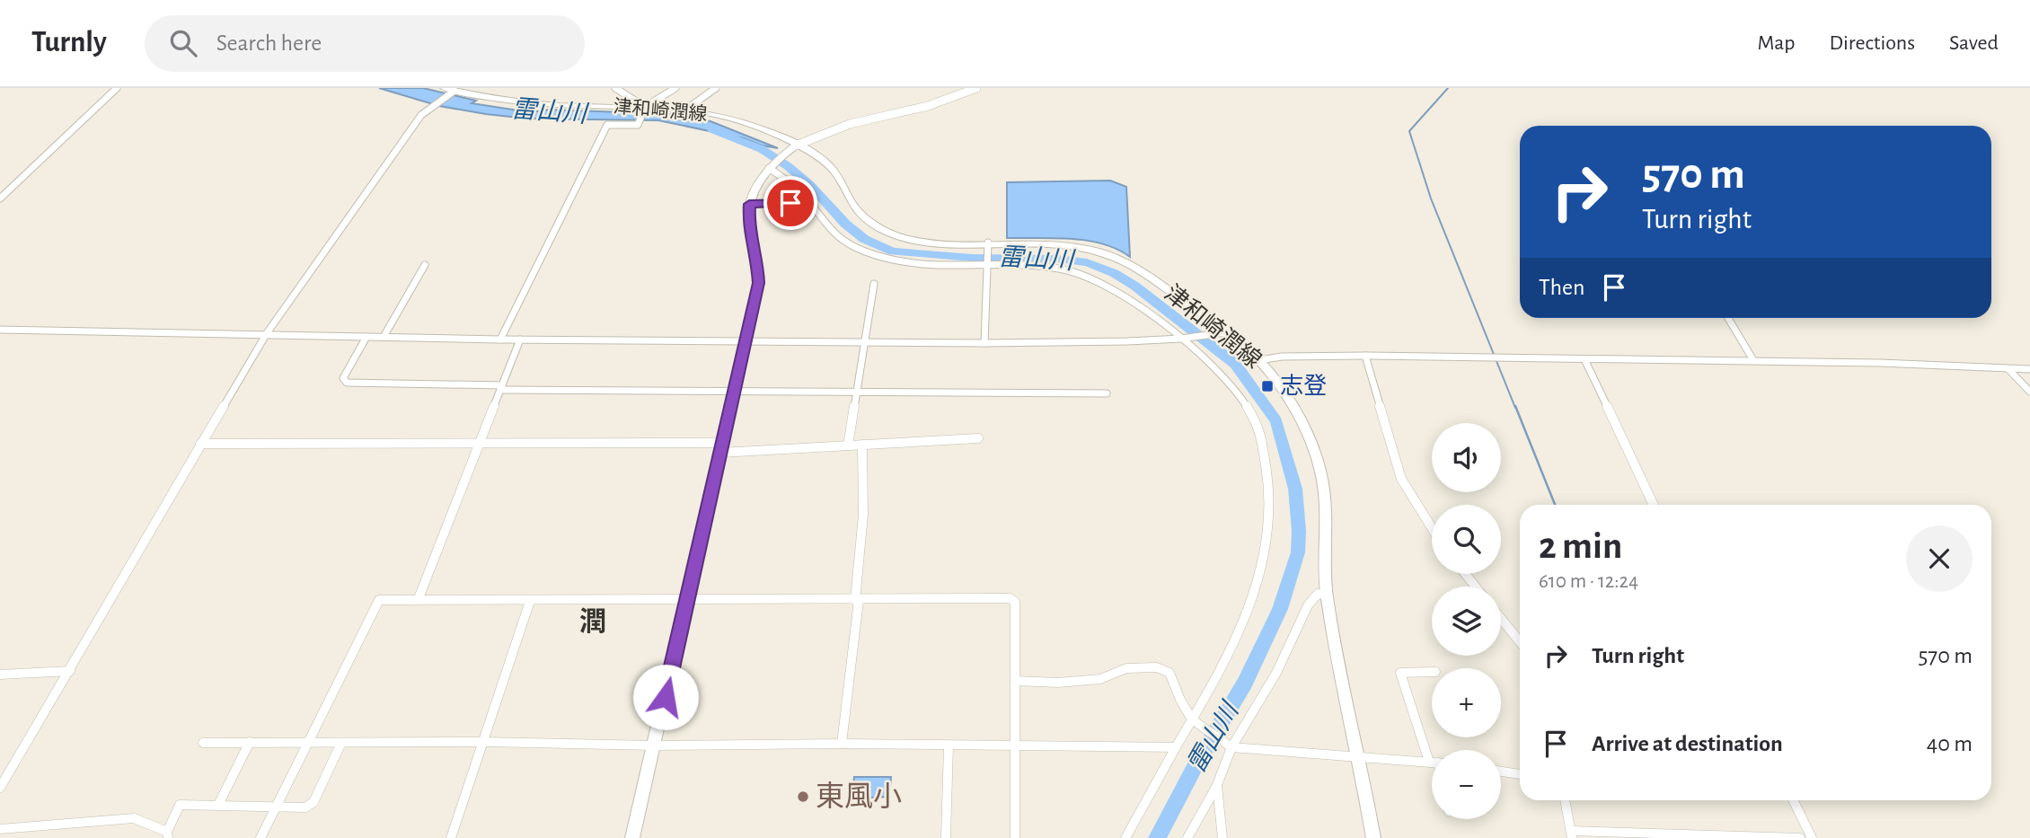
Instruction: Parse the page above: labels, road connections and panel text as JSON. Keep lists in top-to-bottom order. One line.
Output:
{"streets":{"main road":["津和崎潤線"]},"districts":["潤"],"water":["雷山川"],"places":{"transit":["志登"],"other":["東風小"]},"page":{"header":"Turnly","search":"Search here","nav":["Map","Directions","Saved"],"turn":["570 m","Turn right"],"then":"Then","map_buttons":["+","−"],"heading":["2 min","610 m · 12:24"],"list":[{"name":"Turn right","value":"570 m"},{"name":"Arrive at destination","value":"40 m"}]}}
